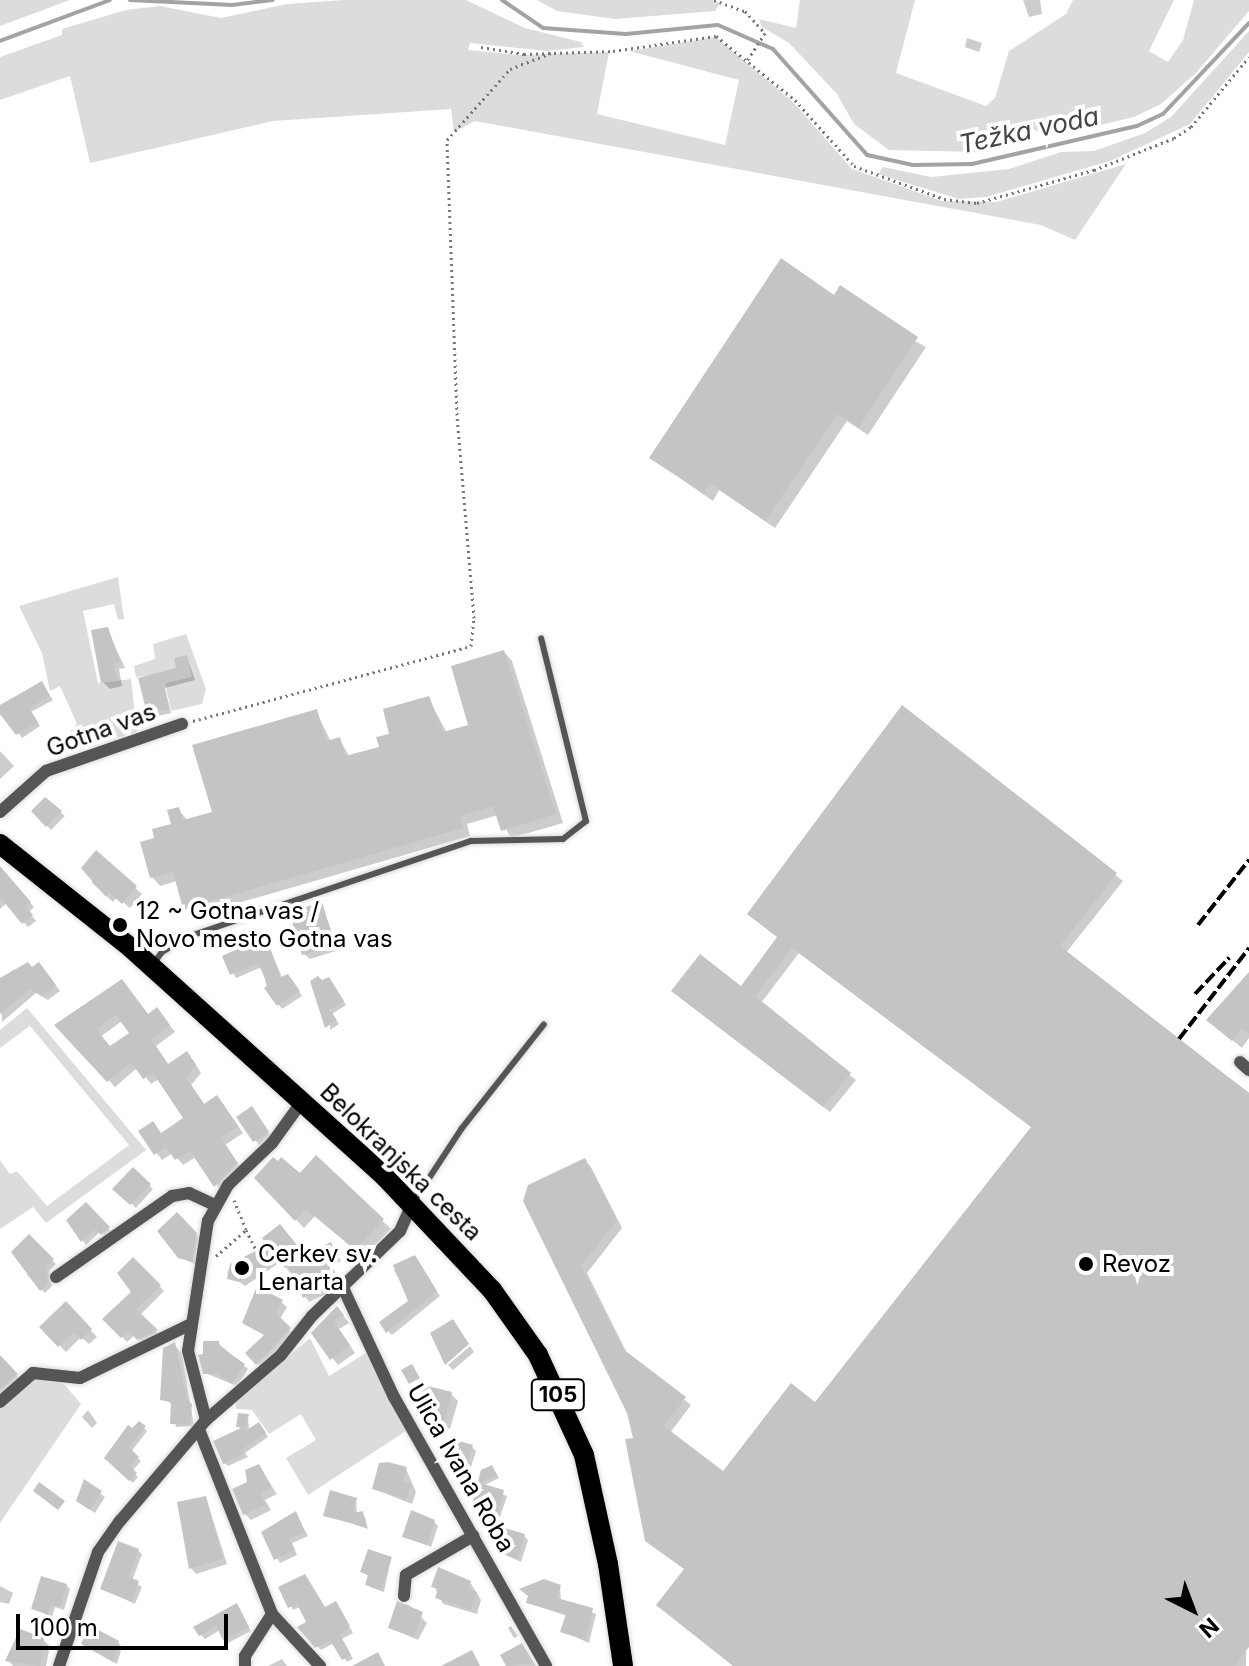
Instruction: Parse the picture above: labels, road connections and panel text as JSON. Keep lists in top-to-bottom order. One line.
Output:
{"streets":{"main road":["Belokranjska cesta","105"],"street":["Gotna vas","Ulica Ivana Roba"]},"water":["Težka voda"],"places":["12 ~ Gotna vas / Novo mesto Gotna vas","Revoz","Cerkev sv. Lenarta"],"scale_bar":"100 m","north":"bottom right"}
